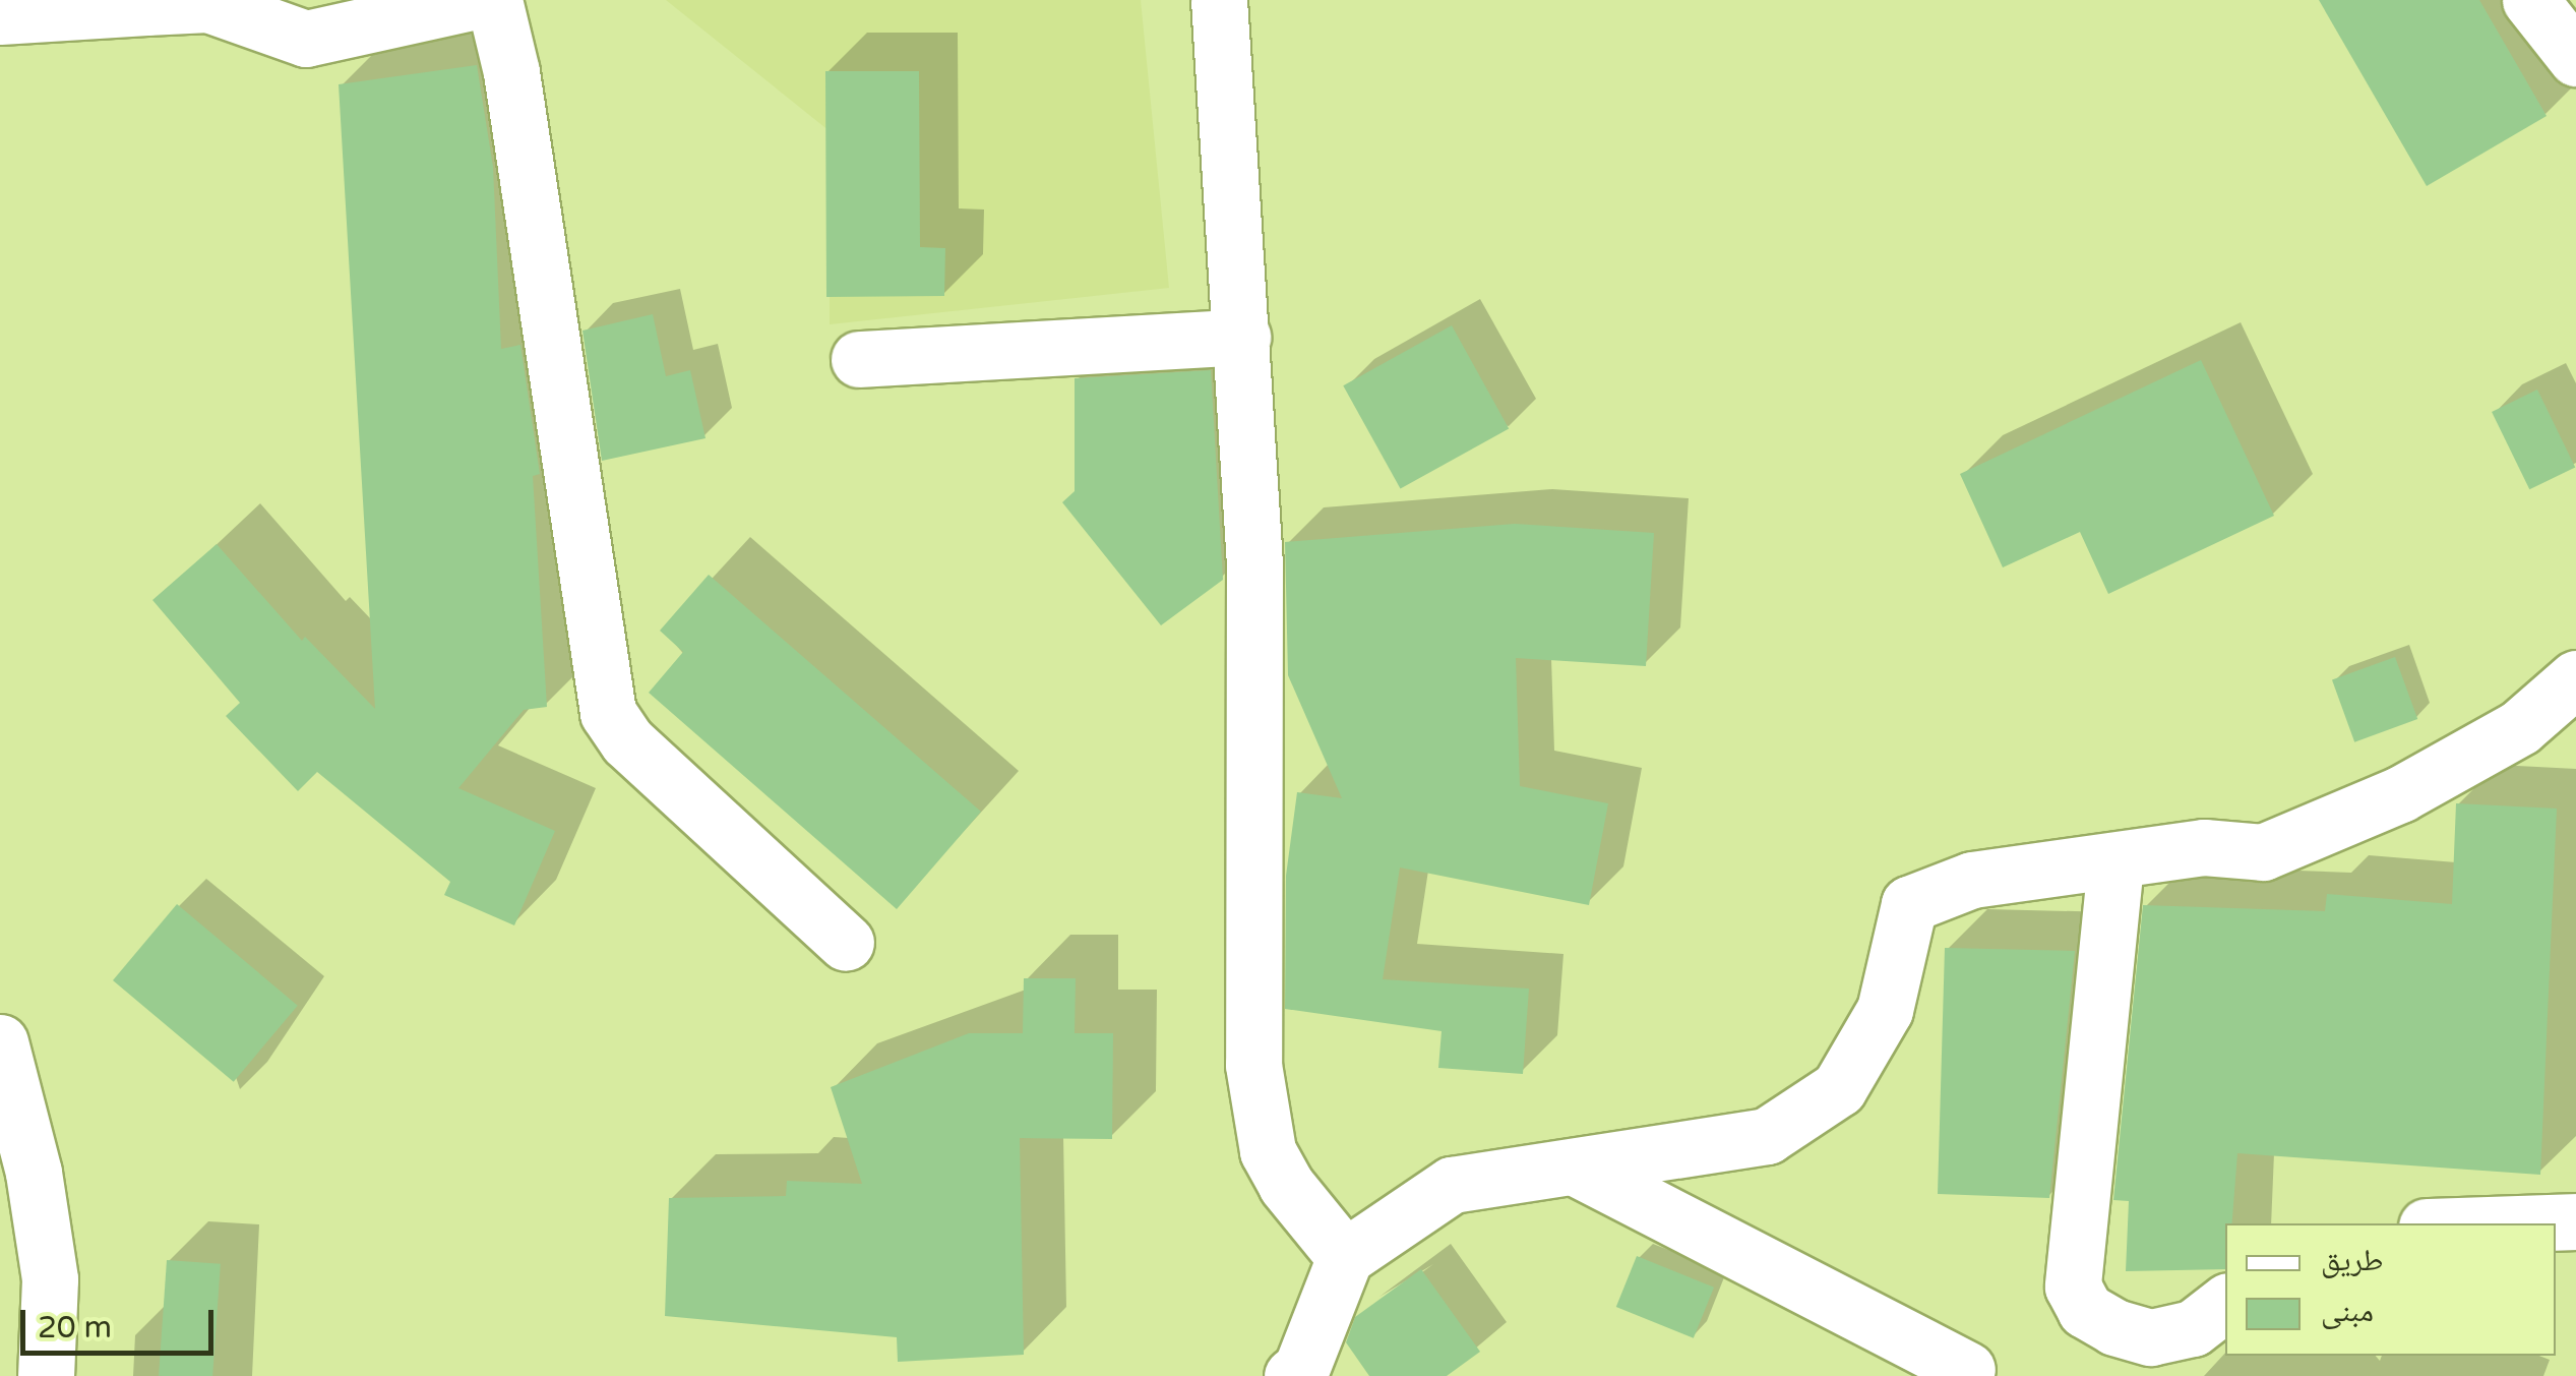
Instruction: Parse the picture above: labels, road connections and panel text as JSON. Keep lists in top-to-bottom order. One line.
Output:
{"legend":["طريق","مبنى"],"scale_bar":"20 m"}
